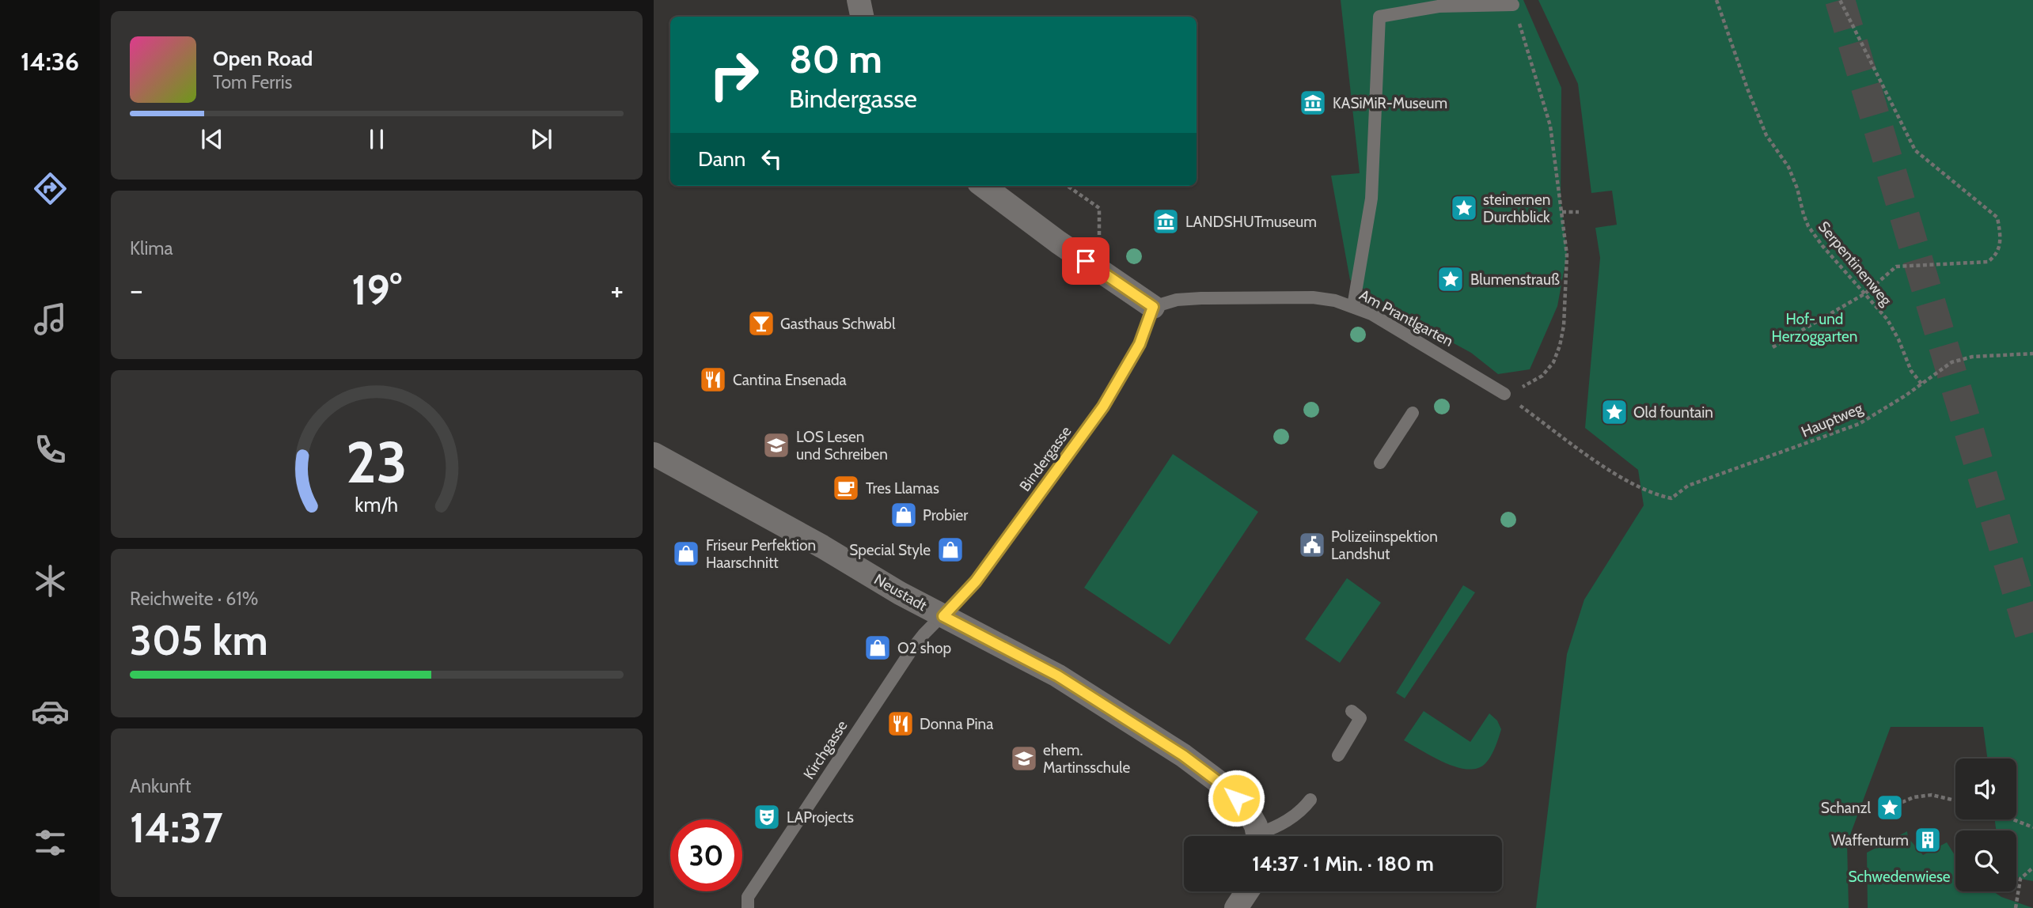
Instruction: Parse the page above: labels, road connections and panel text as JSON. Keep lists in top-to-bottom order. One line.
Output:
{"streets":{"street":["Neustadt"],"lane":["Am Prantlgarten","Bindergasse","Kirchgasse"],"path":["Serpentinenweg","Hauptweg"]},"crossings":[["Serpentinenweg","Hauptweg"],["Am Prantlgarten","Hauptweg"],["Am Prantlgarten","Bindergasse"],["Bindergasse","Neustadt"],["Bindergasse","Kirchgasse"],["Neustadt","Kirchgasse"]],"parks":["Hof- und Herzoggarten","Schwedenwiese"],"places":{"museum":["KASiMiR-Museum","LANDSHUTmuseum"],"place":["steinernen Durchblick","Blumenstrauß","Old fountain","Schanzl"],"bar":["Gasthaus Schwabl"],"restaurant":["Cantina Ensenada","Donna Pina"],"school or university":["LOS Lesen und Schreiben","ehem. Martinsschule"],"cafe":["Tres Llamas"],"shop":["Probier","Special Style","Friseur Perfektion Haarschnitt","O2 shop"],"public building":["Polizeiinspektion Landshut"],"theatre":["LAProjects"],"building":["Waffenturm"]},"page":{"tabs":"14:36","turn":["80 m","Bindergasse"],"song":["Open Road","Tom Ferris"],"then":"Dann","tile":["Klima",["Reichweite · 61%","305 km"],["Ankunft","14:37"]],"heat":["−","19°","+"],"limit":"30","trip":"14:37 · 1 Min. · 180 m","gauge":["23","km/h"]}}
